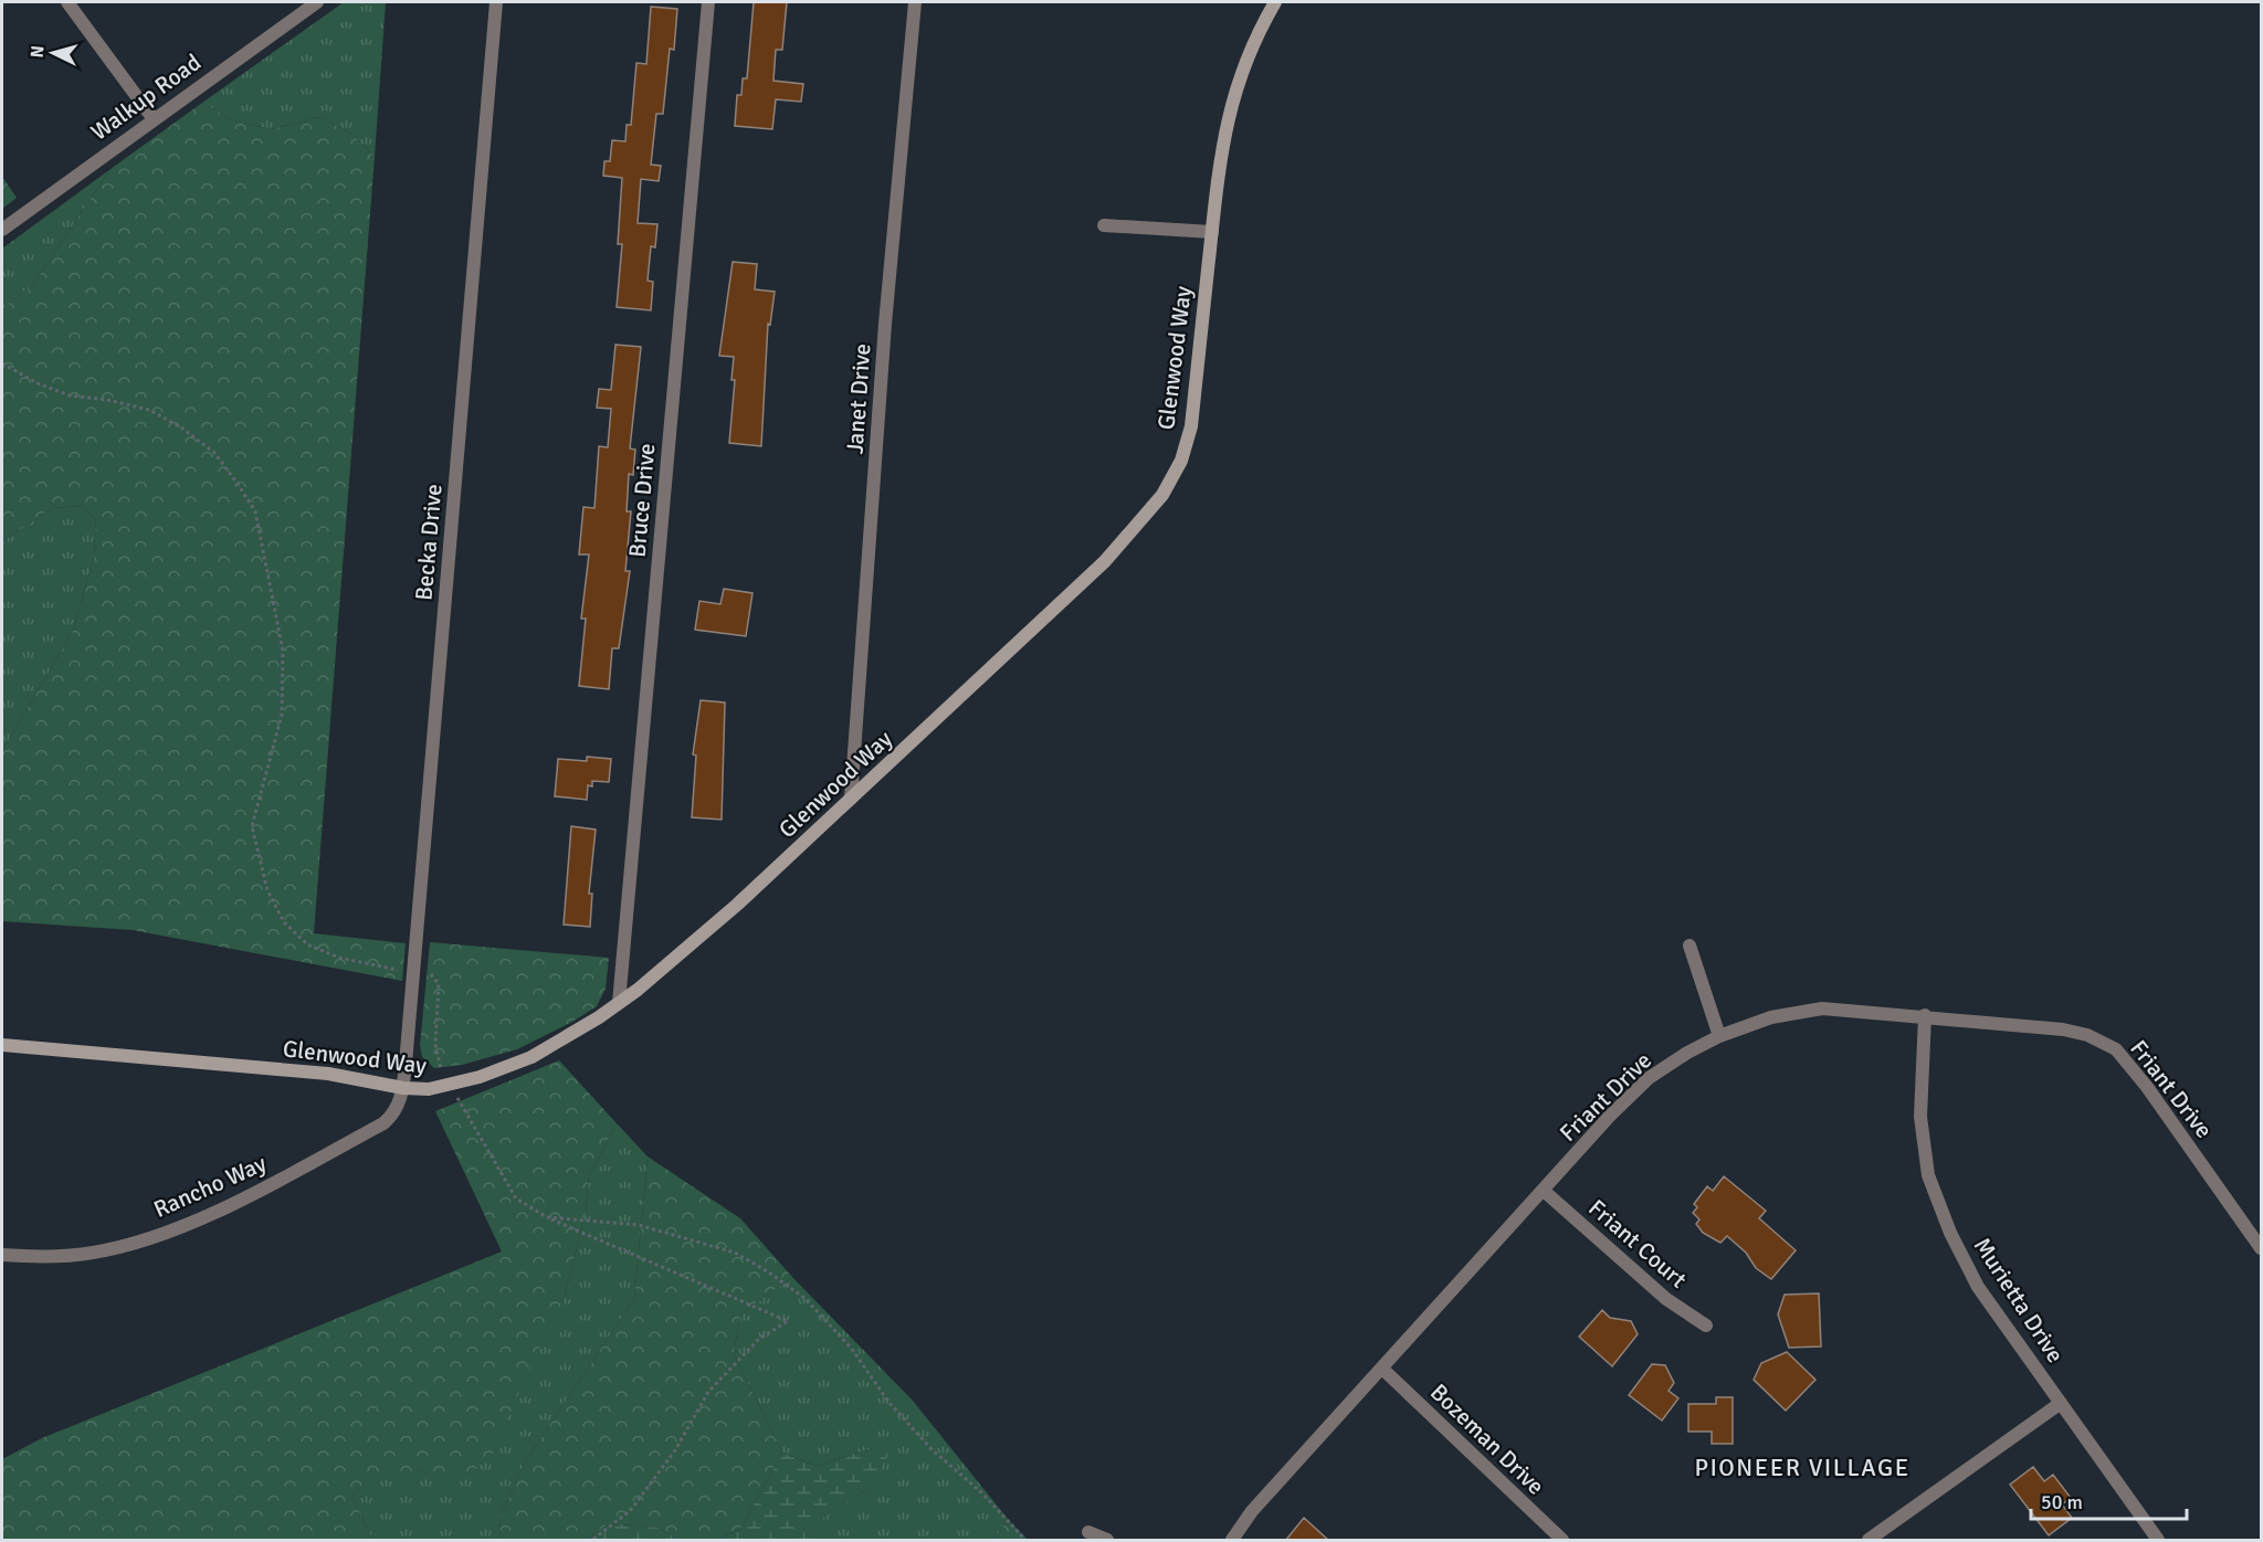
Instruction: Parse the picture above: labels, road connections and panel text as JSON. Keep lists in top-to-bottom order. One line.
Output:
{"streets":{"street":["Walkup Road","Glenwood Way","Janet Drive","Bruce Drive","Becka Drive","Friant Drive","Rancho Way","Friant Court","Murietta Drive","Bozeman Drive"]},"crossings":[["Glenwood Way","Janet Drive"],["Glenwood Way","Bruce Drive"],["Glenwood Way","Becka Drive"],["Glenwood Way","Rancho Way"],["Becka Drive","Rancho Way"],["Friant Drive","Friant Court"],["Friant Drive","Murietta Drive"],["Friant Drive","Bozeman Drive"]],"districts":["PIONEER VILLAGE"],"scale_bar":"50 m","north":"left"}
